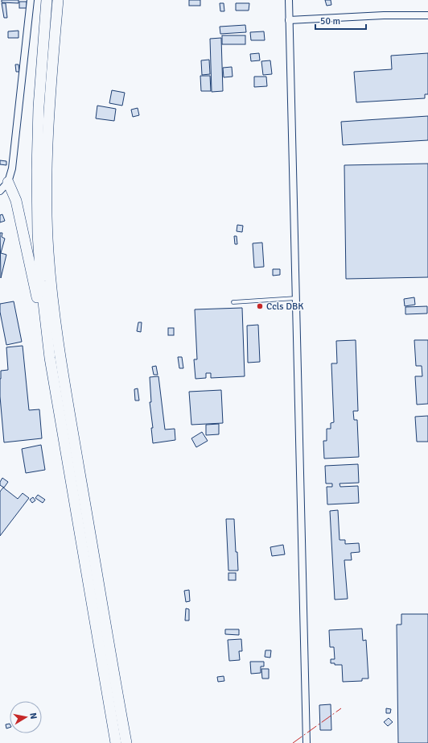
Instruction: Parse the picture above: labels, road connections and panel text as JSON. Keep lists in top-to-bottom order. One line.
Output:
{"places":["Ccls DBK"],"scale_bar":"50 m","north":"right"}
